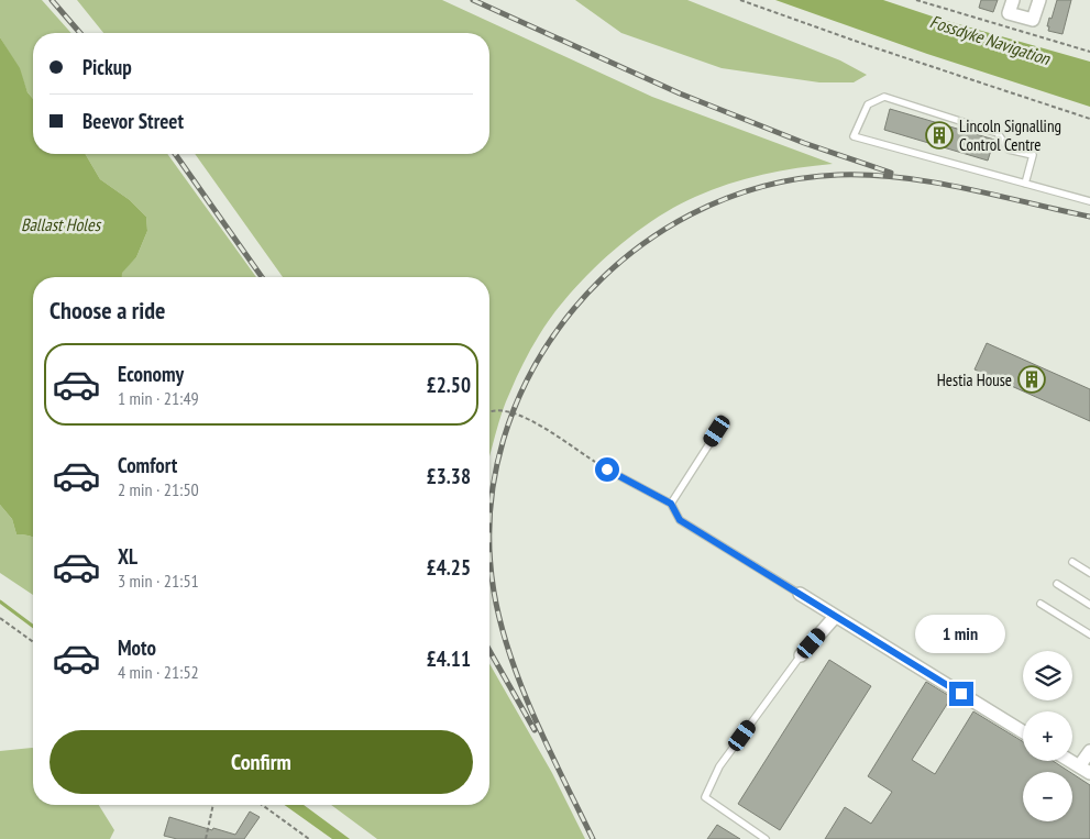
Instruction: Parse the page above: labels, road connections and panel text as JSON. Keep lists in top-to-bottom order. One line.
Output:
{"water":["Fossdyke Navigation","Ballast Holes"],"places":{"building":["Lincoln Signalling Control Centre","Hestia House"]},"page":{"banner":["Pickup","Beevor Street"],"heading":"Choose a ride","list":[{"name":"Economy","note":"1 min · 21:49","value":"£2.50"},{"name":"Comfort","note":"2 min · 21:50","value":"£3.38"},{"name":"XL","note":"3 min · 21:51","value":"£4.25"},{"name":"Moto","note":"4 min · 21:52","value":"£4.11"}],"bubble":"1 min","map_buttons":["+","−"],"buttons":"Confirm"}}
